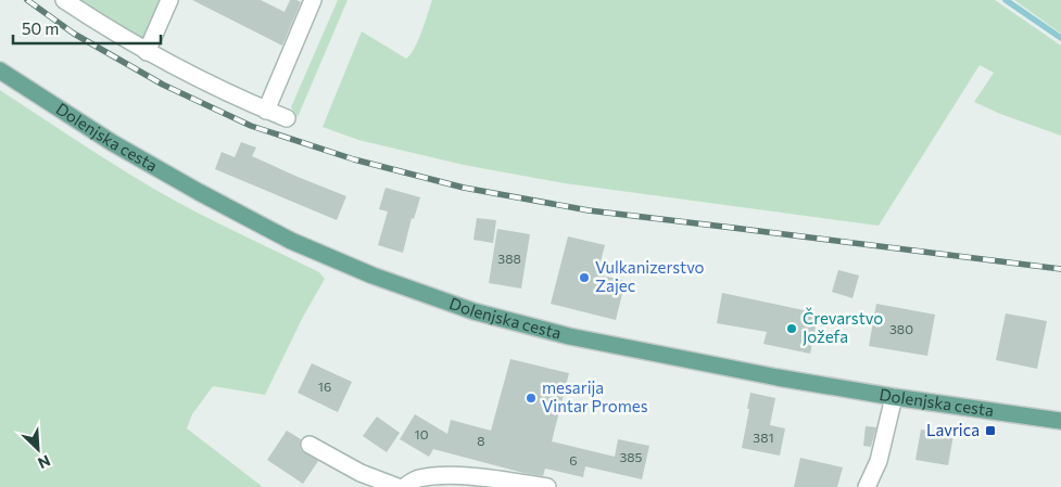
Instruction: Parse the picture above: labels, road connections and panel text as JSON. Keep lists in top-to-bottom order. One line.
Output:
{"streets":{"main road":["Dolenjska cesta"]},"places":{"other":["Vulkanizerstvo Zajec","Črevarstvo Jožefa","mesarija Vintar Promes"],"transit":["Lavrica"]},"house_numbers":["388","380","16","10","381","8","385","6"],"scale_bar":"50 m","north":"bottom right"}
